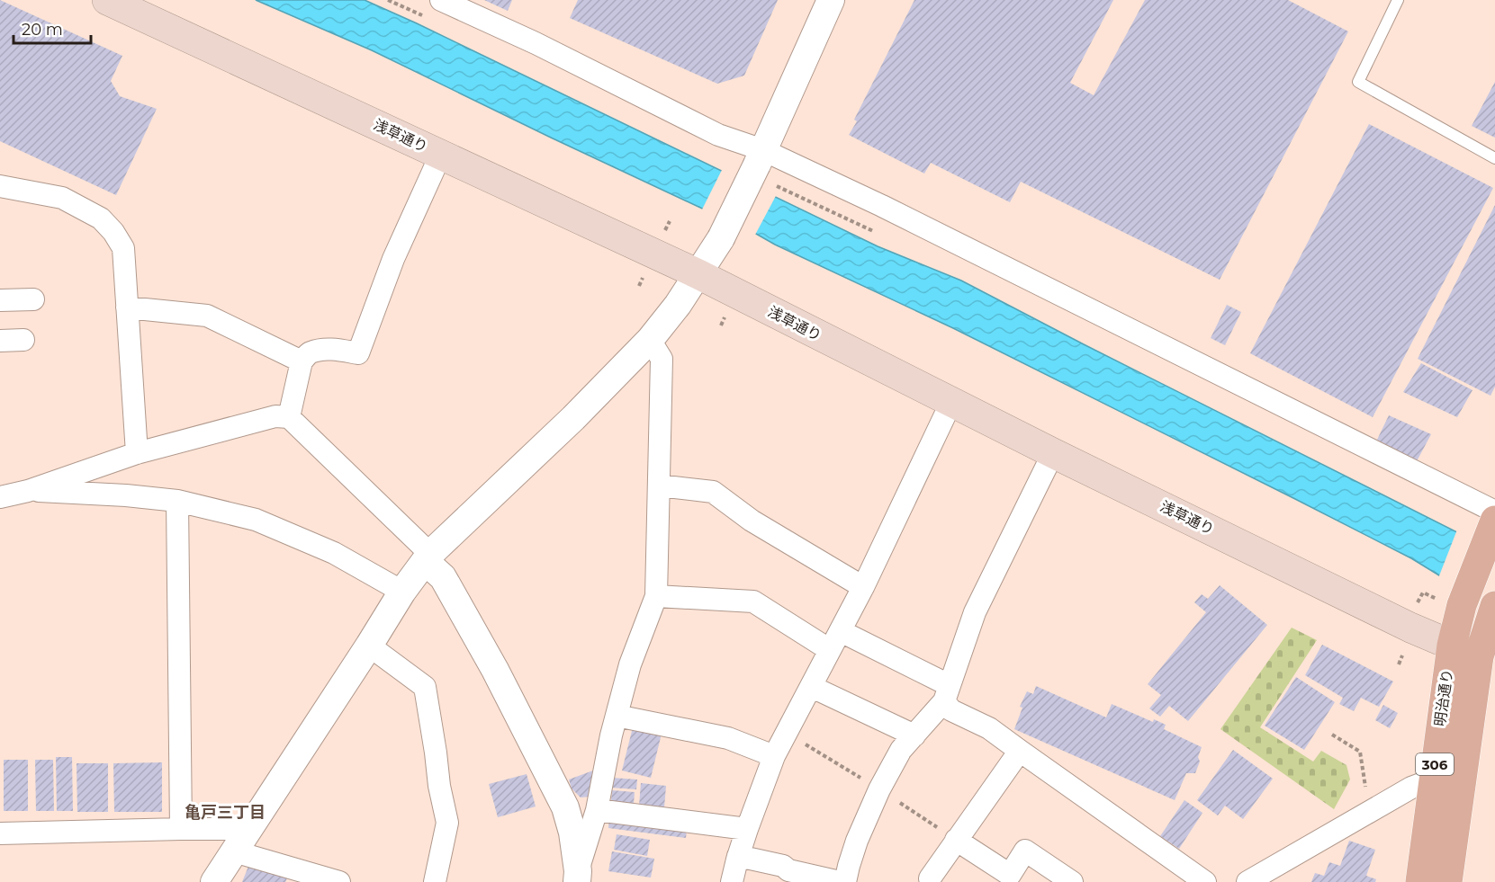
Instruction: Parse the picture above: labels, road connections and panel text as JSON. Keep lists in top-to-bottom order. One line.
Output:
{"streets":{"main road":["浅草通り","明治通り","306"]},"crossings":[["浅草通り","明治通り"]],"districts":["亀戸三丁目"],"scale_bar":"20 m"}
